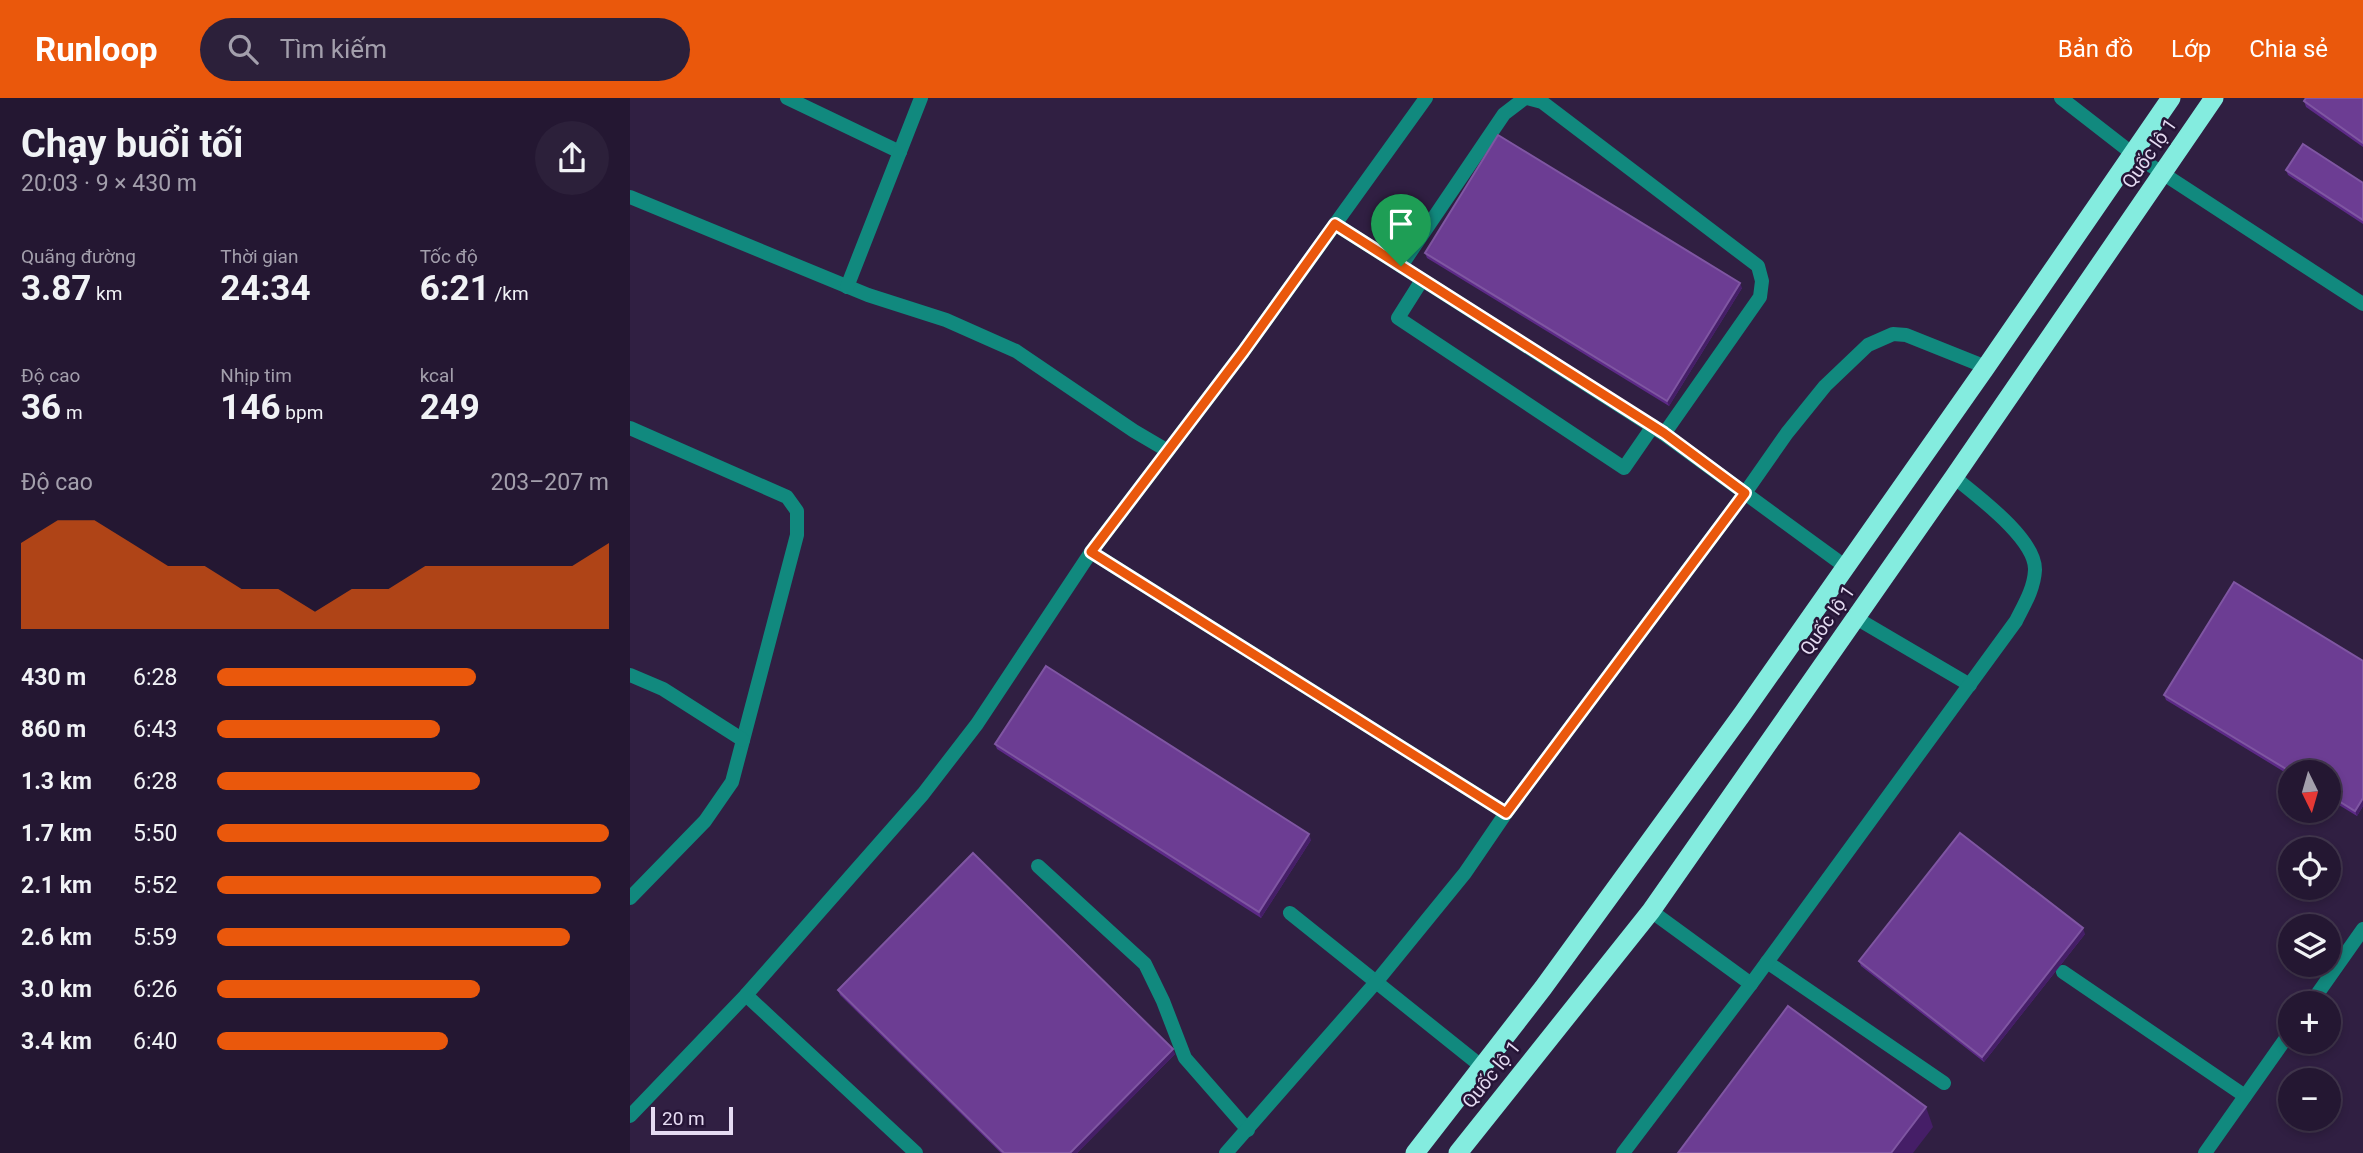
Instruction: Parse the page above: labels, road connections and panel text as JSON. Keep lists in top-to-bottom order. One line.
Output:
{"streets":{"highway":["Quốc lộ 1"]},"scale_bar":"20 m","north":"bottom","page":{"header":"Runloop","search":"Tìm kiếm","nav":["Bản đồ","Lớp","Chia sẻ"],"heading":["Chạy buổi tối","20:03 · 9 × 430 m"],"stats":[["Quãng đường","3.87 km"],["Thời gian","24:34"],["Tốc độ","6:21 /km"],["Độ cao","36 m"],["Nhịp tim","146 bpm"],["kcal","249"]],"chart":["Độ cao","203–207 m"],"list":[{"name":"430 m","note":"6:28"},{"name":"860 m","note":"6:43"},{"name":"1.3 km","note":"6:28"},{"name":"1.7 km","note":"5:50"},{"name":"2.1 km","note":"5:52"},{"name":"2.6 km","note":"5:59"},{"name":"3.0 km","note":"6:26"},{"name":"3.4 km","note":"6:40"}],"map_buttons":["+","−"],"scale":"20 m"}}
